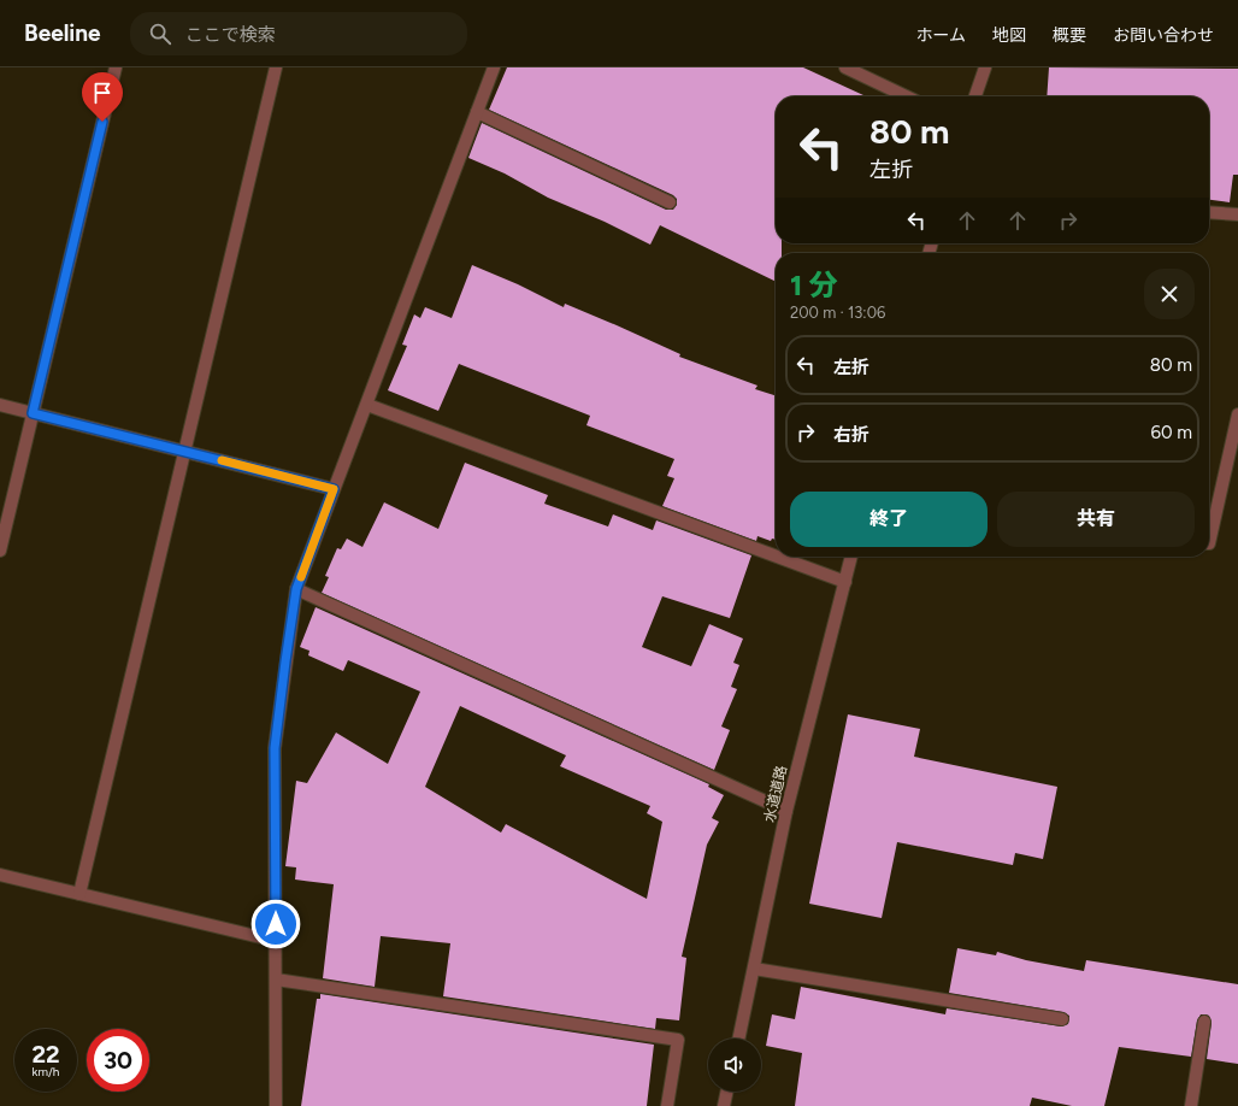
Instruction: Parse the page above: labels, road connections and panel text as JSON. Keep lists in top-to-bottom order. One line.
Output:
{"streets":{"street":["水道道路"]},"page":{"header":"Beeline","search":"ここで検索","nav":["ホーム","地図","概要","お問い合わせ"],"turn":["80 m","左折"],"heading":["1 分","200 m · 13:06"],"list":[{"name":"左折","value":"80 m"},{"name":"右折","value":"60 m"}],"buttons":["終了","共有"],"speed":"22 km/h","limit":"30"}}
